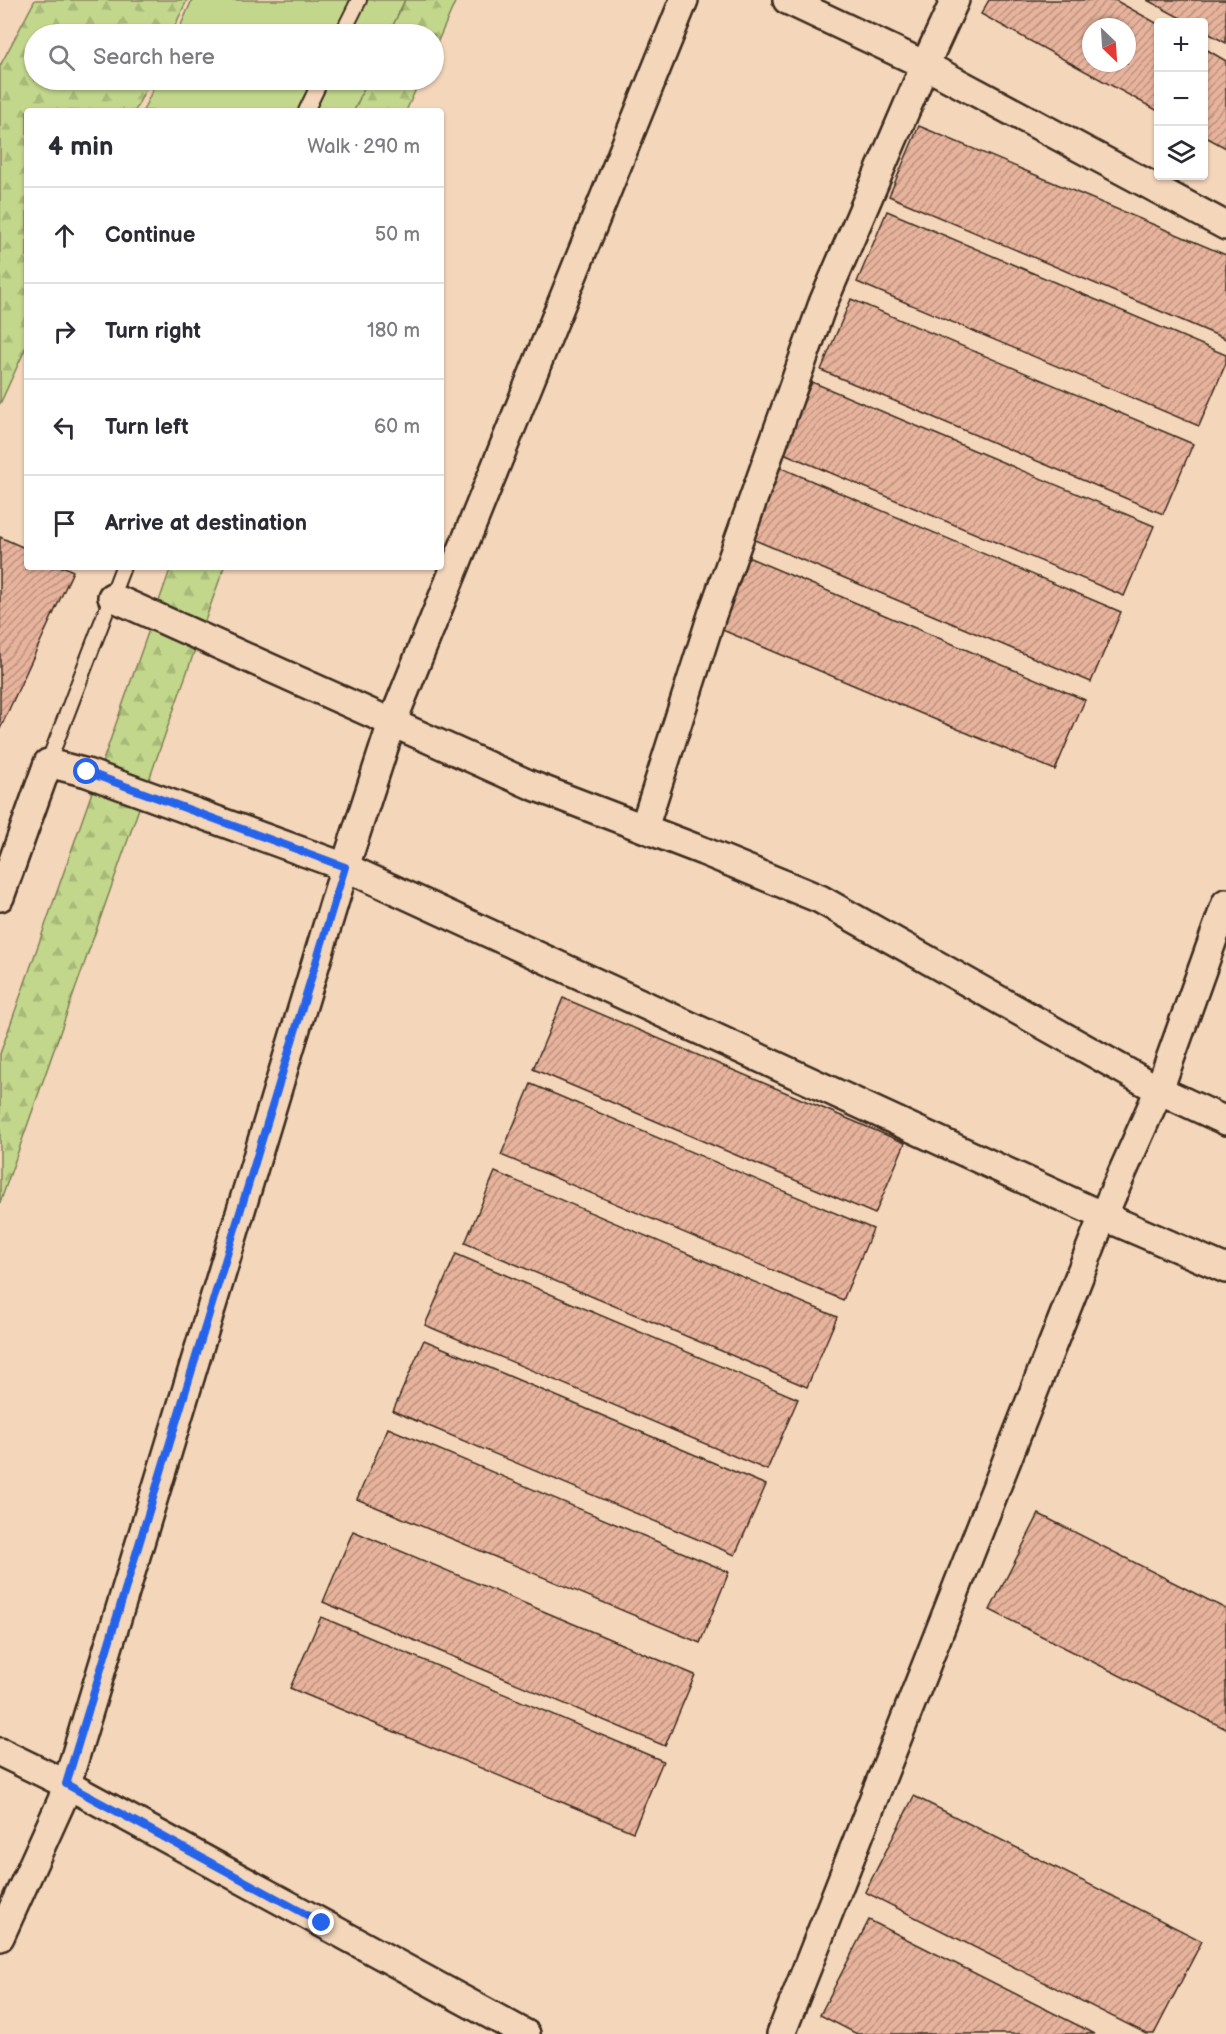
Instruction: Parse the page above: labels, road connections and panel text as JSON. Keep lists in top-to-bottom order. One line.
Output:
{"north":"bottom right","page":{"map_buttons":["+","−"],"search":"Search here","heading":["4 min","Walk · 290 m"],"list":[["Continue","50 m"],["Turn right","180 m"],["Turn left","60 m"],"Arrive at destination"]}}
